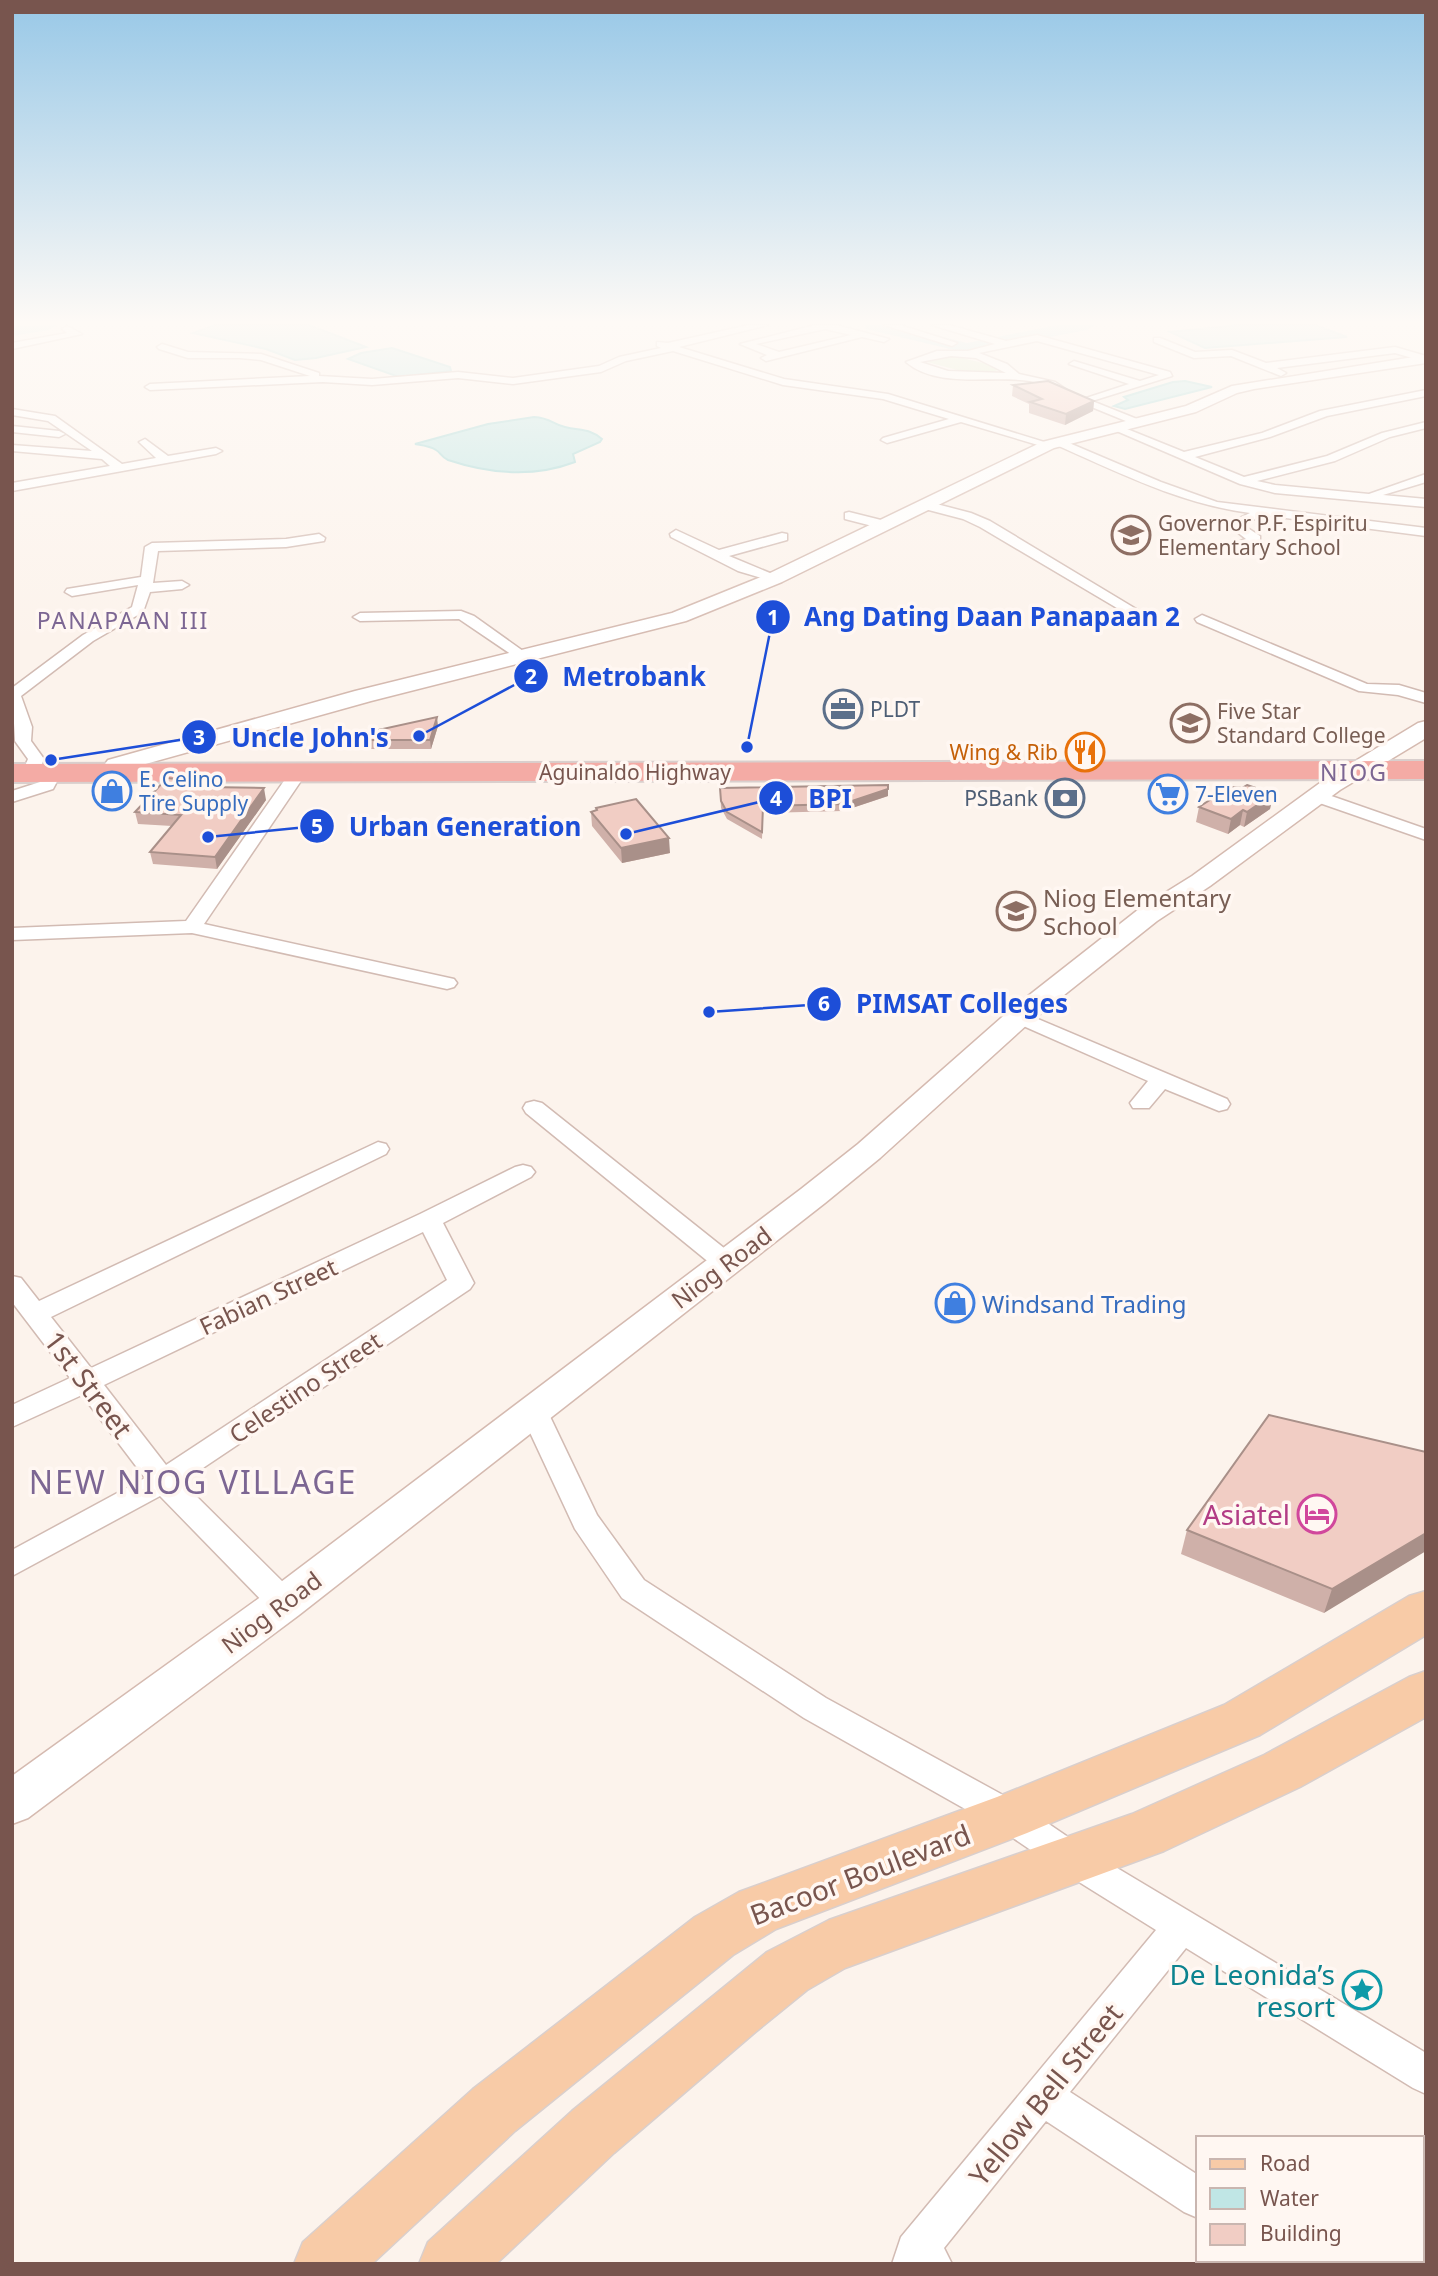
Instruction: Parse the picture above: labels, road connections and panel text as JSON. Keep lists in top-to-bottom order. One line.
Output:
{"streets":{"highway":["Aguinaldo Highway"],"main road":["Bacoor Boulevard"],"street":["Niog Road","Fabian Street","1st Street","Celestino Street","Yellow Bell Street"]},"crossings":[["Aguinaldo Highway","Niog Road"],["Niog Road","1st Street"],["Fabian Street","1st Street"],["Fabian Street","Celestino Street"],["1st Street","Celestino Street"]],"districts":["PANAPAAN III","NIOG","NEW NIOG VILLAGE"],"places":{"school or university":["Governor P.F. Espiritu Elementary School","Five Star Standard College","Niog Elementary School"],"office":["PLDT"],"other":["Metrobank","Ang Dating Daan Panapaan 2","Uncle John's","BPI","Urban Generation","PIMSAT Colleges"],"restaurant":["Wing & Rib"],"shop":["E. Celino Tire Supply","Windsand Trading"],"supermarket":["7-Eleven"],"bank":["PSBank"],"hotel":["Asiatel"],"place":["De Leonida’s resort"]},"legend":["Road","Water","Building"]}
